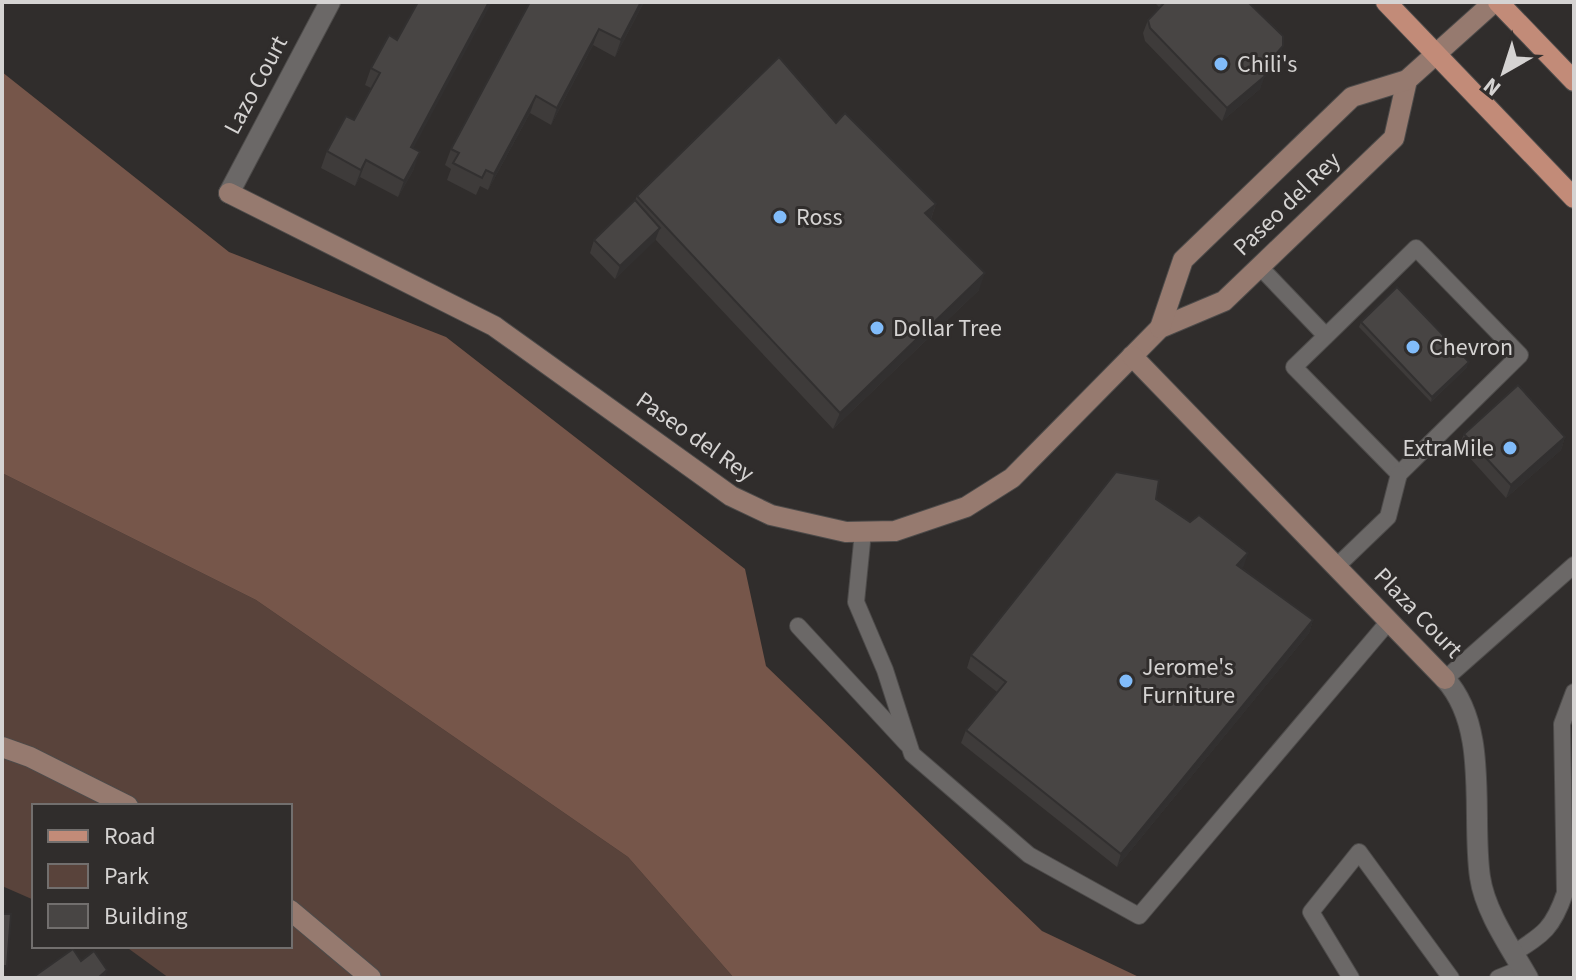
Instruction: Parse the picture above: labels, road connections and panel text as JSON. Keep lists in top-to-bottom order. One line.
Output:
{"streets":{"street":["Lazo Court","Paseo del Rey","Plaza Court"]},"crossings":[["Lazo Court","Paseo del Rey"],["Paseo del Rey","Plaza Court"]],"places":["Chili's","Ross","Dollar Tree","Chevron","ExtraMile","Jerome's Furniture"],"legend":["Road","Park","Building"],"north":"bottom left"}
